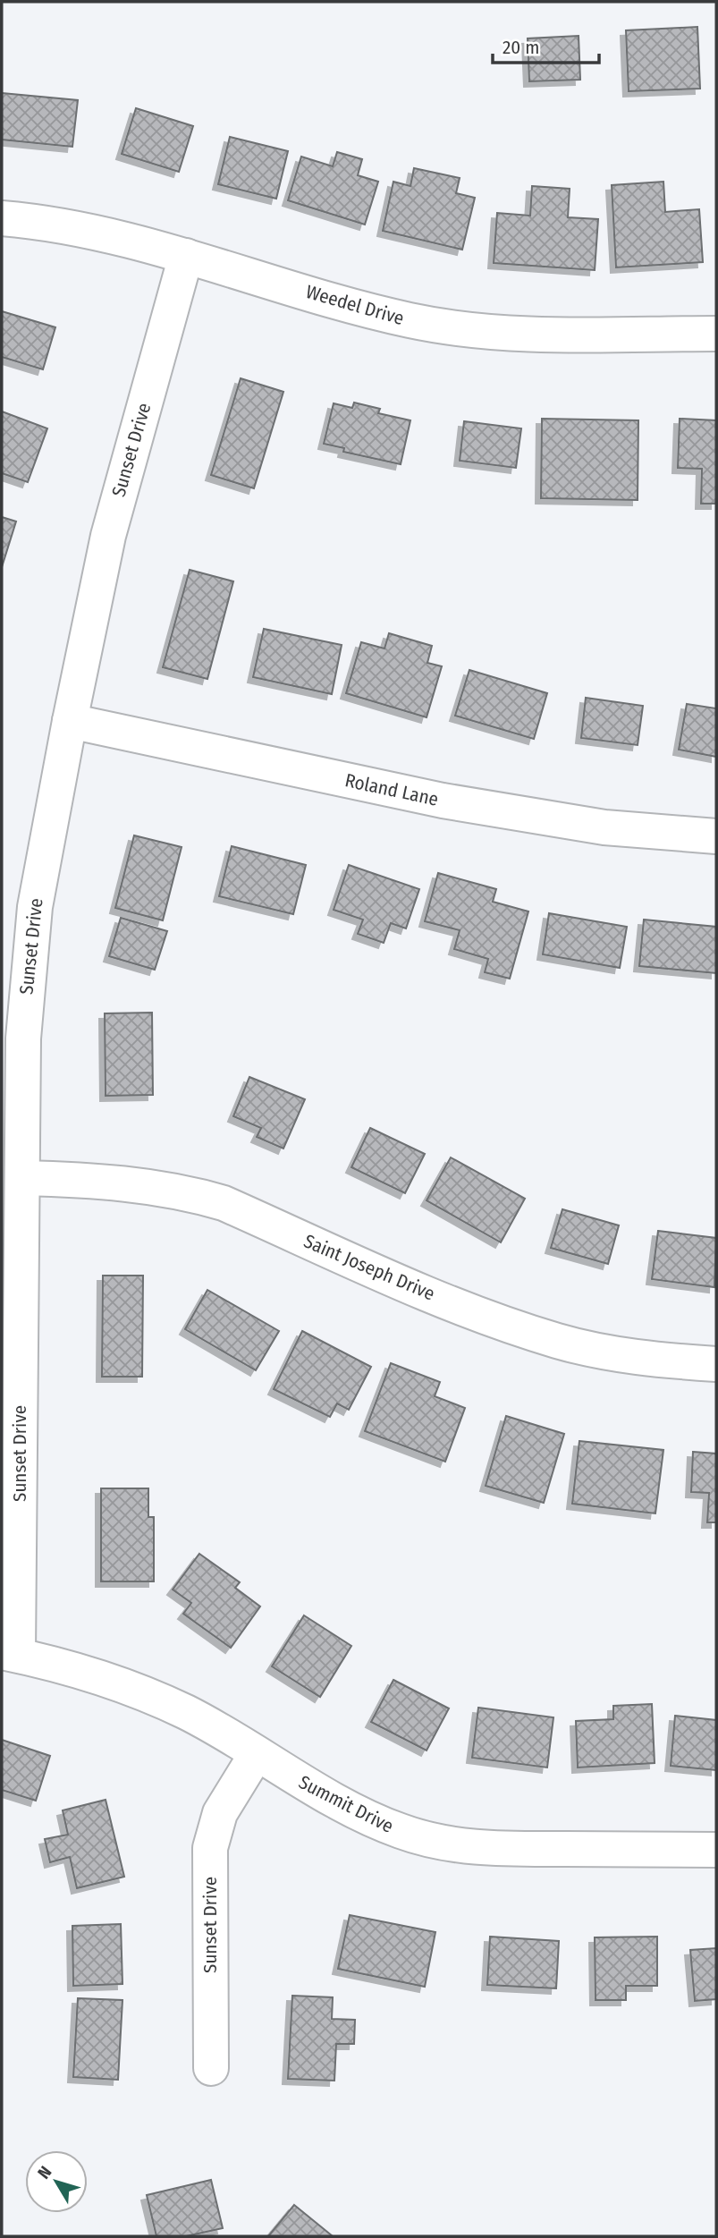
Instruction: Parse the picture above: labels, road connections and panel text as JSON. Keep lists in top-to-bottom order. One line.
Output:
{"streets":{"street":["Weedel Drive","Sunset Drive","Roland Lane","Saint Joseph Drive","Summit Drive"]},"crossings":[["Weedel Drive","Sunset Drive"],["Sunset Drive","Roland Lane"],["Sunset Drive","Saint Joseph Drive"],["Sunset Drive","Summit Drive"]],"scale_bar":"20 m","north":"top left"}
